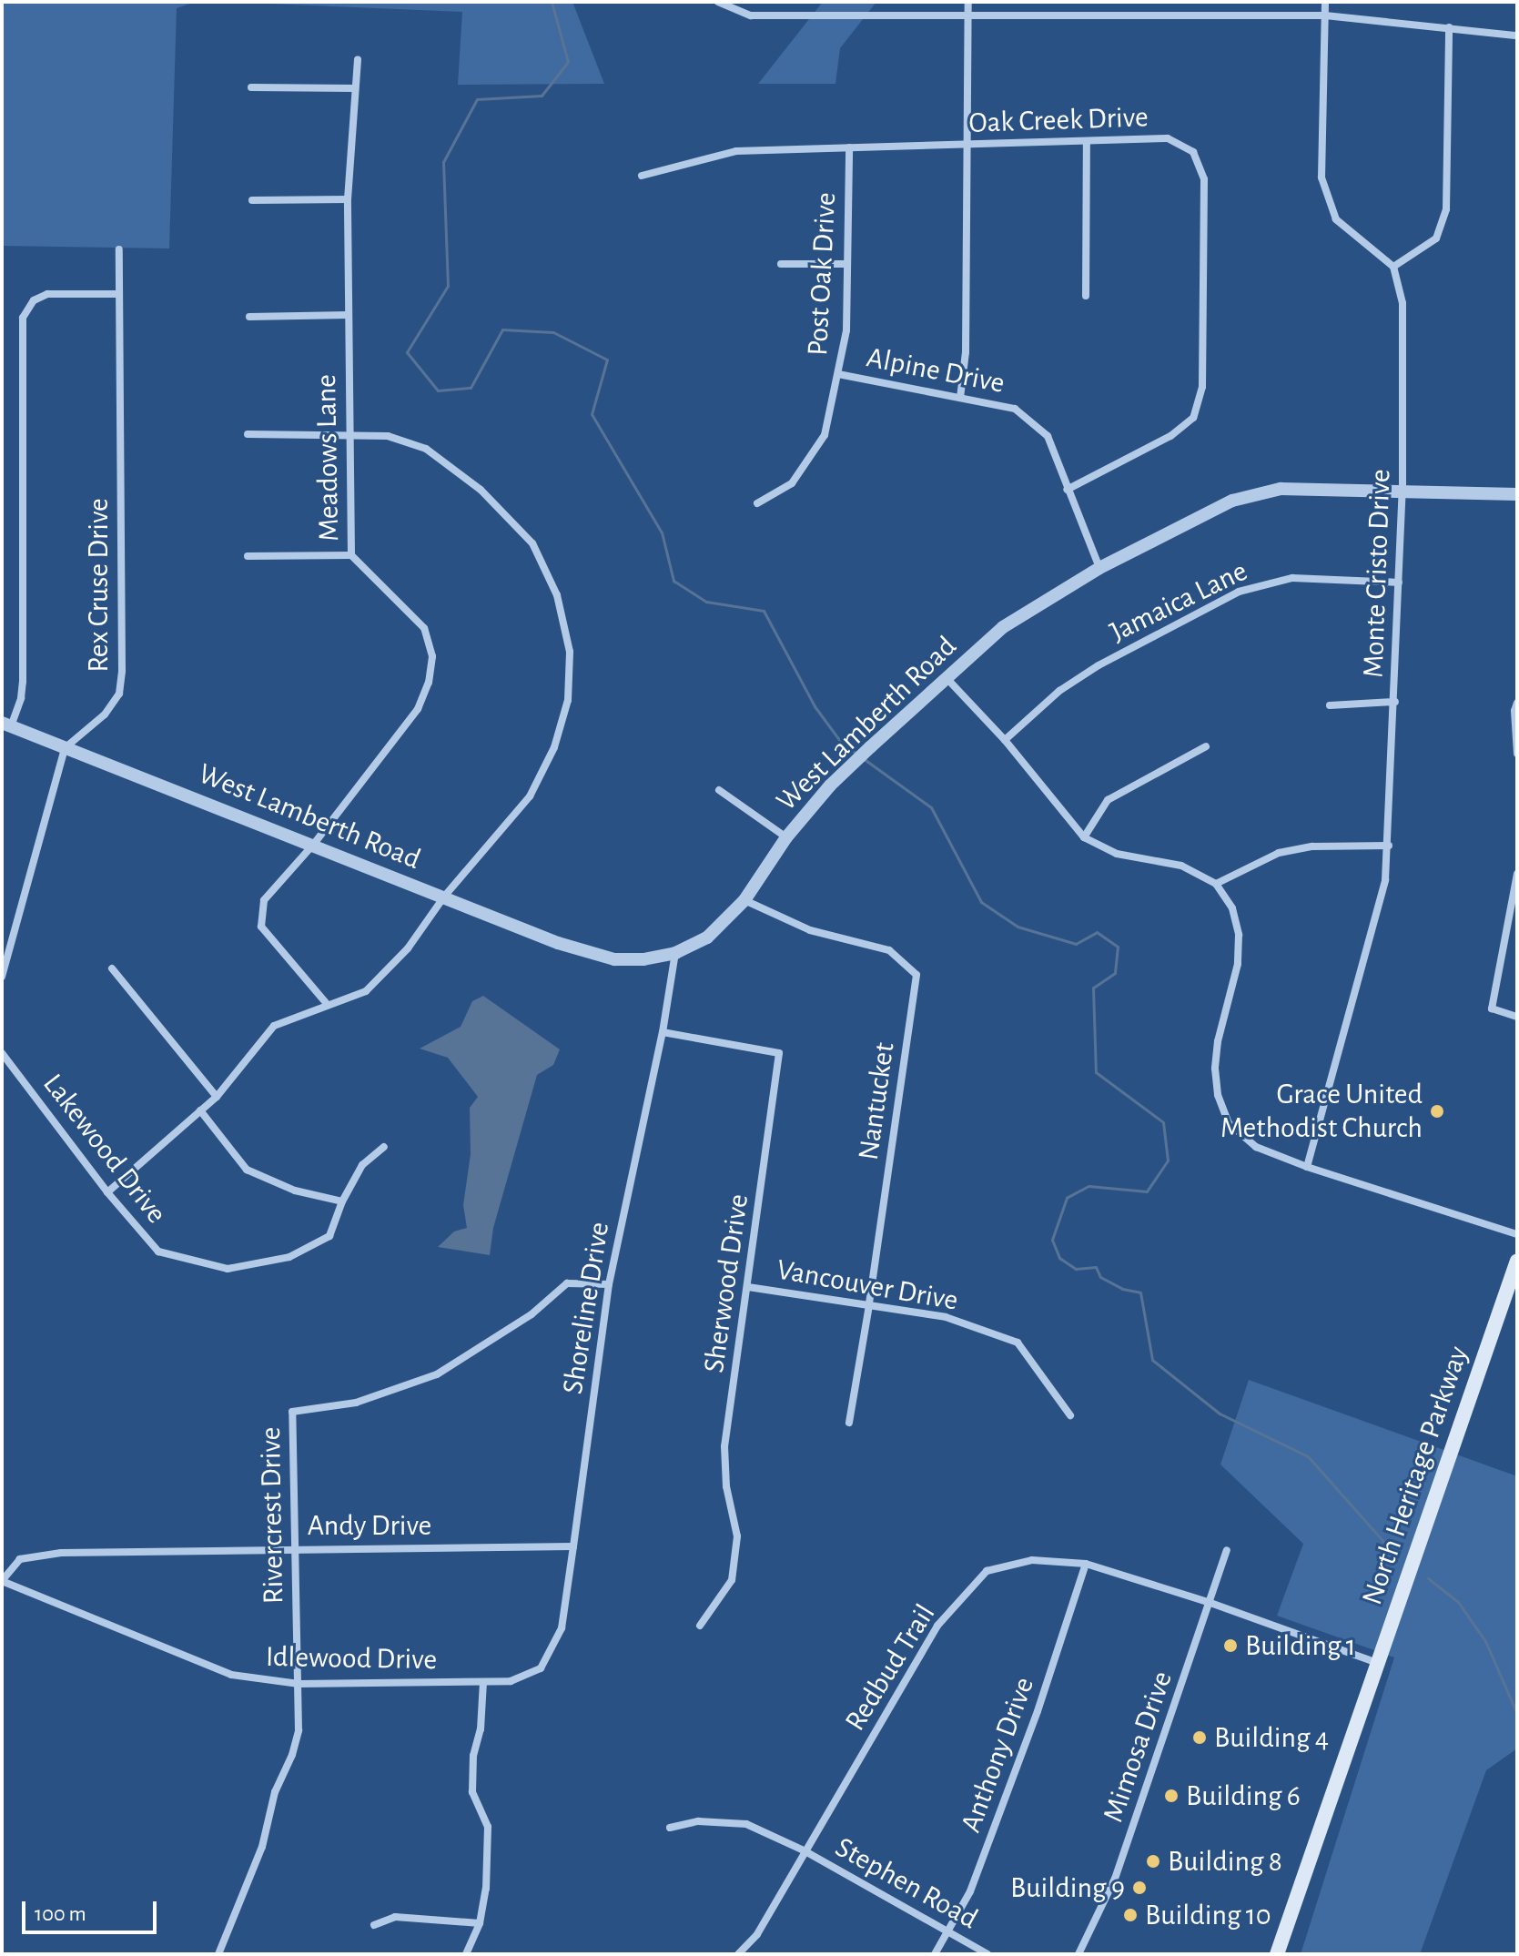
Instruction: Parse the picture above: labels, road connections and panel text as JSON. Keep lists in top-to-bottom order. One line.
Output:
{"streets":{"main road":["North Heritage Parkway"],"street":["Oak Creek Drive","Post Oak Drive","Alpine Drive","Meadows Lane","Monte Cristo Drive","Rex Cruse Drive","Jamaica Lane","West Lamberth Road","Nantucket","Lakewood Drive","Sherwood Drive","Vancouver Drive","Shoreline Drive","Rivercrest Drive","Andy Drive","Idlewood Drive","Redbud Trail","Mimosa Drive","Anthony Drive","Stephen Road"]},"crossings":[["Oak Creek Drive","Post Oak Drive"],["Oak Creek Drive","Alpine Drive"],["Post Oak Drive","Alpine Drive"],["Alpine Drive","West Lamberth Road"],["Meadows Lane","West Lamberth Road"],["Monte Cristo Drive","Jamaica Lane"],["Monte Cristo Drive","West Lamberth Road"],["Rex Cruse Drive","West Lamberth Road"],["West Lamberth Road","Nantucket"],["West Lamberth Road","Shoreline Drive"],["Nantucket","Vancouver Drive"],["Sherwood Drive","Vancouver Drive"],["Sherwood Drive","Shoreline Drive"],["Shoreline Drive","Rivercrest Drive"],["Shoreline Drive","Andy Drive"],["Shoreline Drive","Idlewood Drive"],["North Heritage Parkway","Redbud Trail"],["Rivercrest Drive","Andy Drive"],["Rivercrest Drive","Idlewood Drive"],["Andy Drive","Idlewood Drive"],["Redbud Trail","Mimosa Drive"],["Redbud Trail","Anthony Drive"],["Redbud Trail","Stephen Road"],["Anthony Drive","Stephen Road"]],"places":["Grace United Methodist Church","Building 1","Building 4","Building 6","Building 8","Building 9","Building 10"],"scale_bar":"100 m"}
